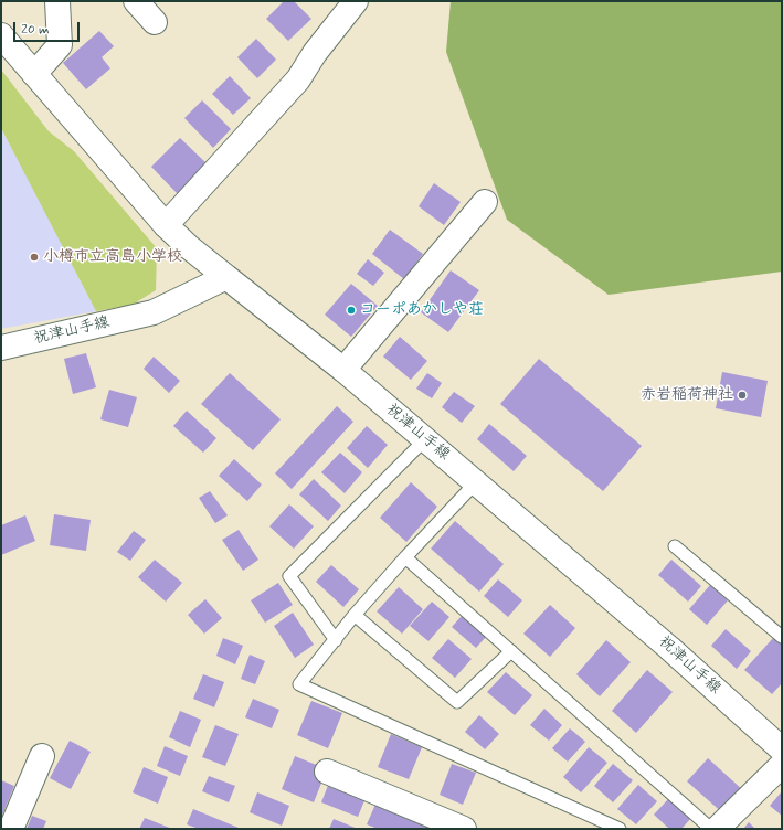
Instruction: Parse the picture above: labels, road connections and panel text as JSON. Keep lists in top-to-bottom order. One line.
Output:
{"streets":{"street":["祝津山手線"]},"places":["小樽市立高島小学校","コーポあかしや荘","赤岩稲荷神社"],"scale_bar":"20 m"}
